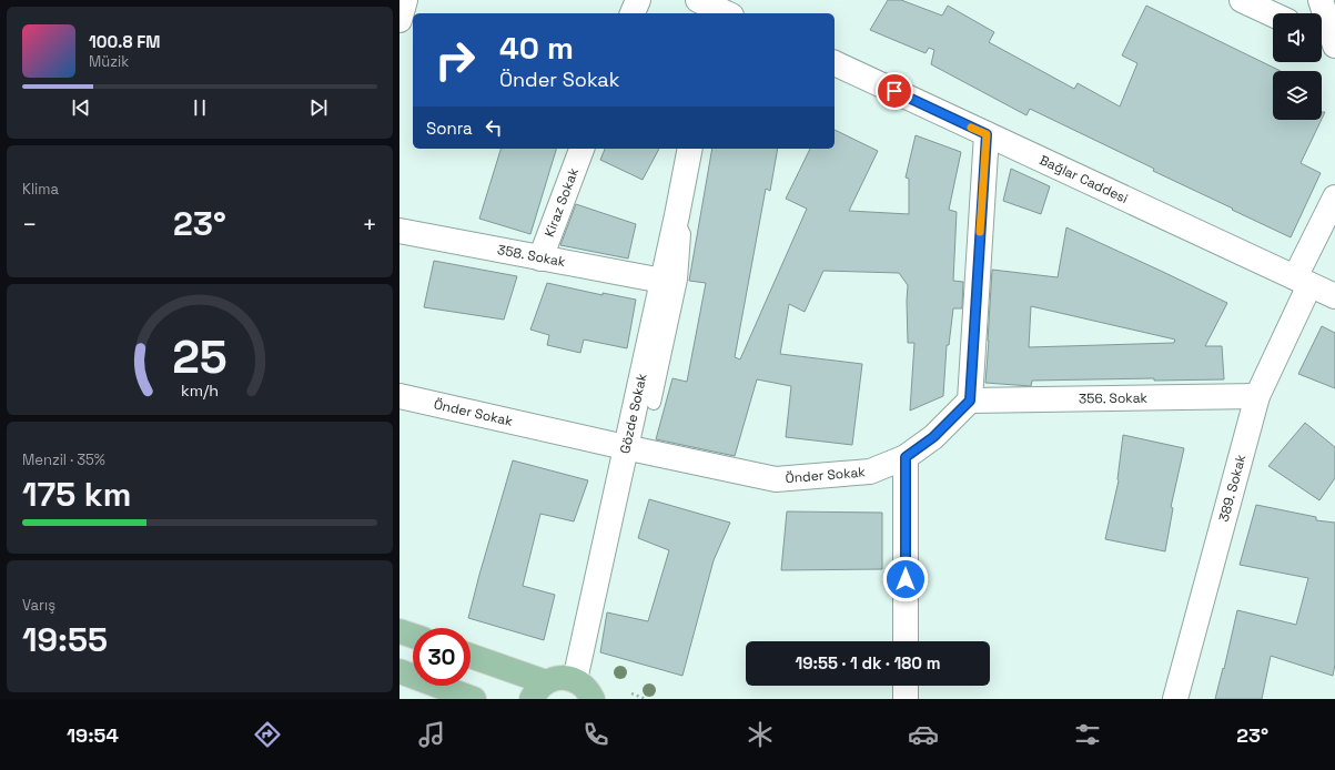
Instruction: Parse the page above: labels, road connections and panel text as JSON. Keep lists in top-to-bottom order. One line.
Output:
{"streets":{"street":["Bağlar Caddesi","Kiraz Sokak","358. Sokak","356. Sokak","Önder Sokak","Gözde Sokak","389. Sokak"]},"crossings":[["Bağlar Caddesi","389. Sokak"],["Kiraz Sokak","358. Sokak"],["358. Sokak","Gözde Sokak"],["356. Sokak","Önder Sokak"],["356. Sokak","389. Sokak"],["Önder Sokak","Gözde Sokak"]],"page":{"turn":["40 m","Önder Sokak"],"song":["100.8 FM","Müzik"],"then":"Sonra","tile":["Klima",["Menzil · 35%","175 km"],["Varış","19:55"]],"heat":["−","23°","+"],"limit":"30","trip":"19:55 · 1 dk · 180 m","tabs":["19:54","23°"],"gauge":["25","km/h"]}}
